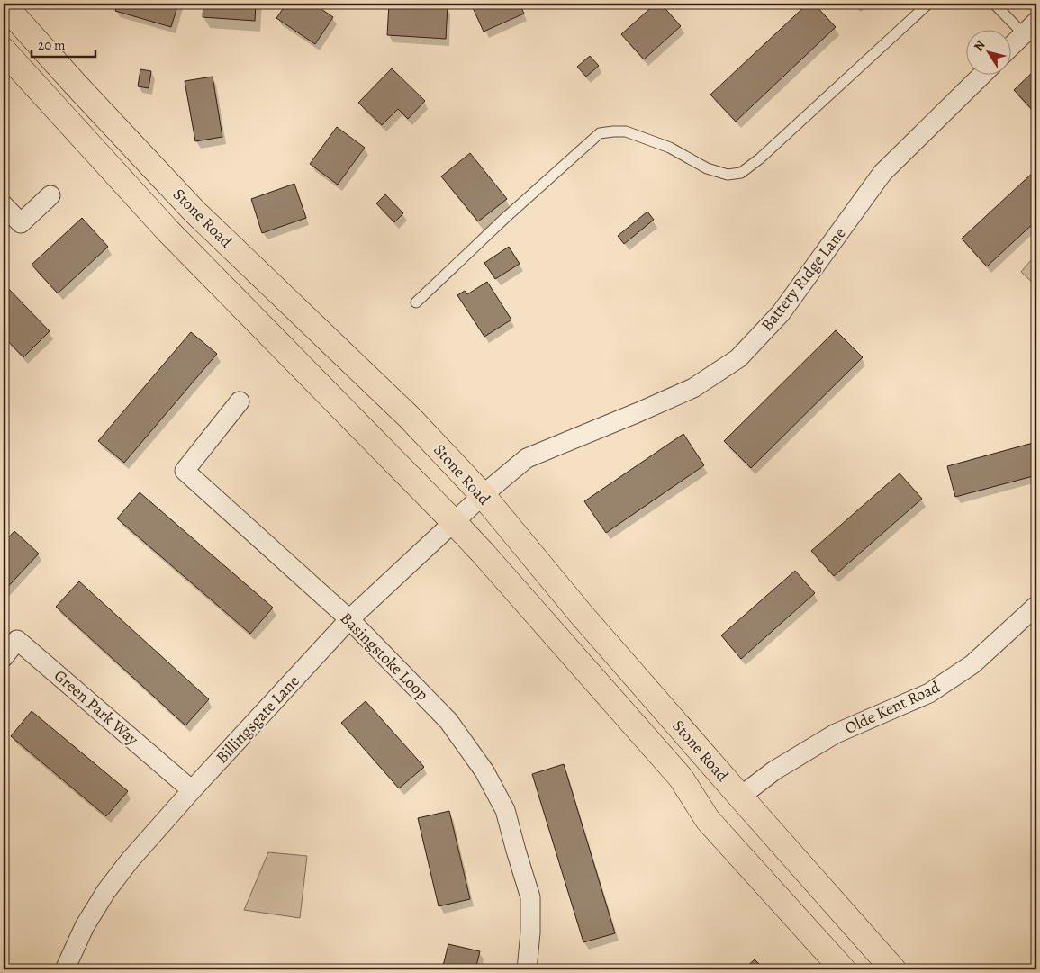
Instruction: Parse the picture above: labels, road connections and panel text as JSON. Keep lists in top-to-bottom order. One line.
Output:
{"streets":{"main road":["Stone Road"],"street":["Battery Ridge Lane","Basingstoke Loop","Green Park Way","Olde Kent Road","Billingsgate Lane"]},"crossings":[["Stone Road","Battery Ridge Lane"],["Stone Road","Olde Kent Road"],["Stone Road","Billingsgate Lane"],["Battery Ridge Lane","Billingsgate Lane"],["Basingstoke Loop","Billingsgate Lane"],["Green Park Way","Billingsgate Lane"]],"scale_bar":"20 m","north":"top left"}
